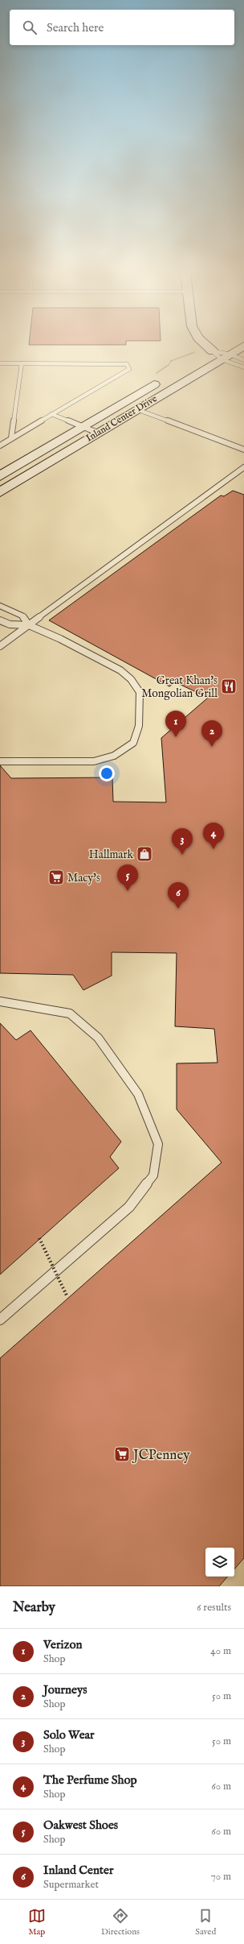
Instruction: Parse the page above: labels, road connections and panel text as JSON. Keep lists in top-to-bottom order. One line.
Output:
{"streets":{"main road":["Inland Center Drive"]},"places":{"restaurant":["Great Khan's Mongolian Grill"],"shop":["Hallmark"],"supermarket":["Macy's","JCPenney"]},"page":{"search":"Search here","pins":["1","2","4","3","5","6"],"heading":["Nearby","6 results"],"list":[{"mark":"1","name":"Verizon","note":"Shop","value":"40 m"},{"mark":"2","name":"Journeys","note":"Shop","value":"50 m"},{"mark":"3","name":"Solo Wear","note":"Shop","value":"50 m"},{"mark":"4","name":"The Perfume Shop","note":"Shop","value":"60 m"},{"mark":"5","name":"Oakwest Shoes","note":"Shop","value":"60 m"},{"mark":"6","name":"Inland Center","note":"Supermarket","value":"70 m"}],"nav":["Map","Directions","Saved"]}}
